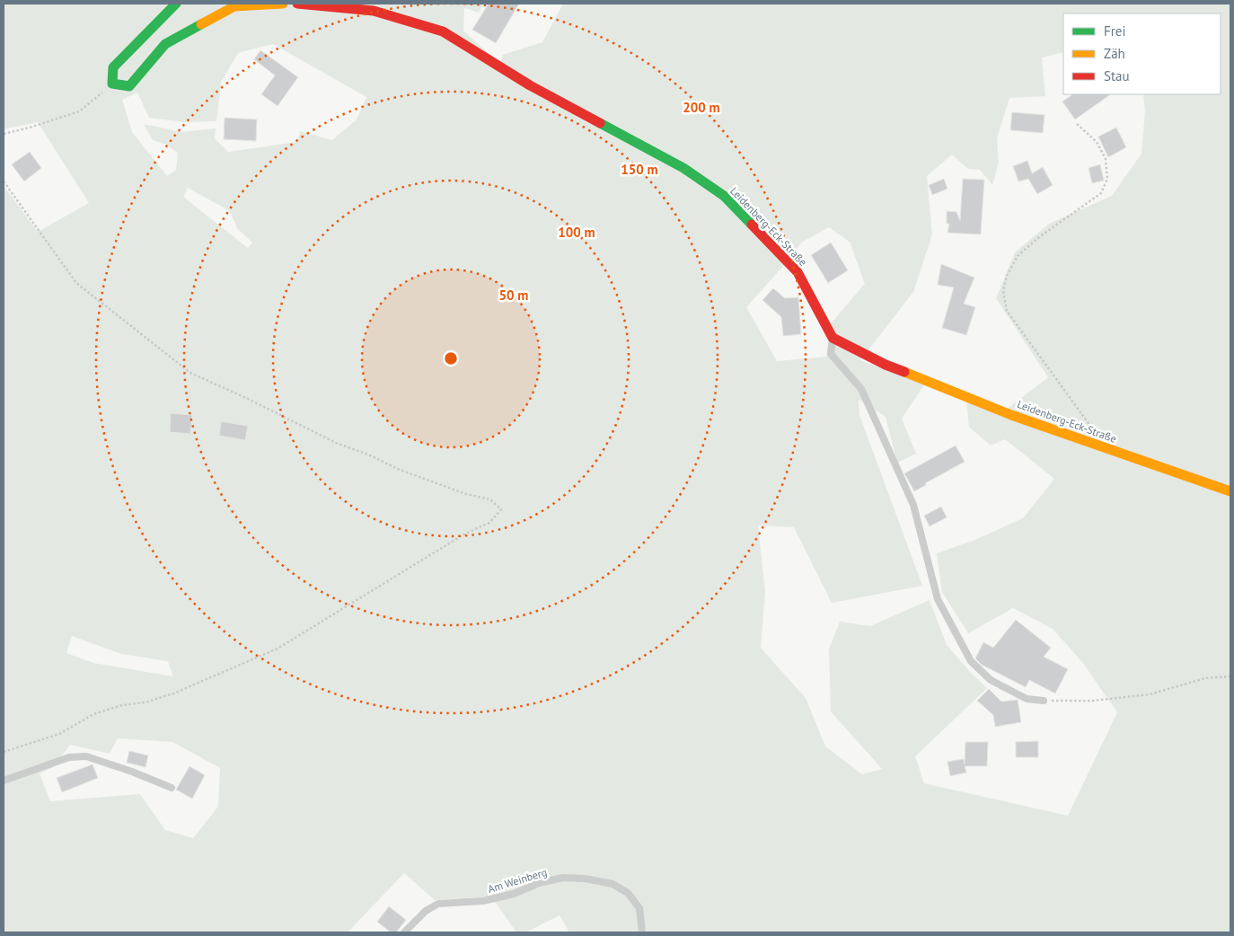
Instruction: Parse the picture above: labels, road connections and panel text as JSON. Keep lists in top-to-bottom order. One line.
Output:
{"streets":{"street":["Leidenberg-Eck-Straße"],"lane":["Am Weinberg"]},"legend":["Frei","Zäh","Stau"],"rings":["200 m","150 m","100 m","50 m"]}
